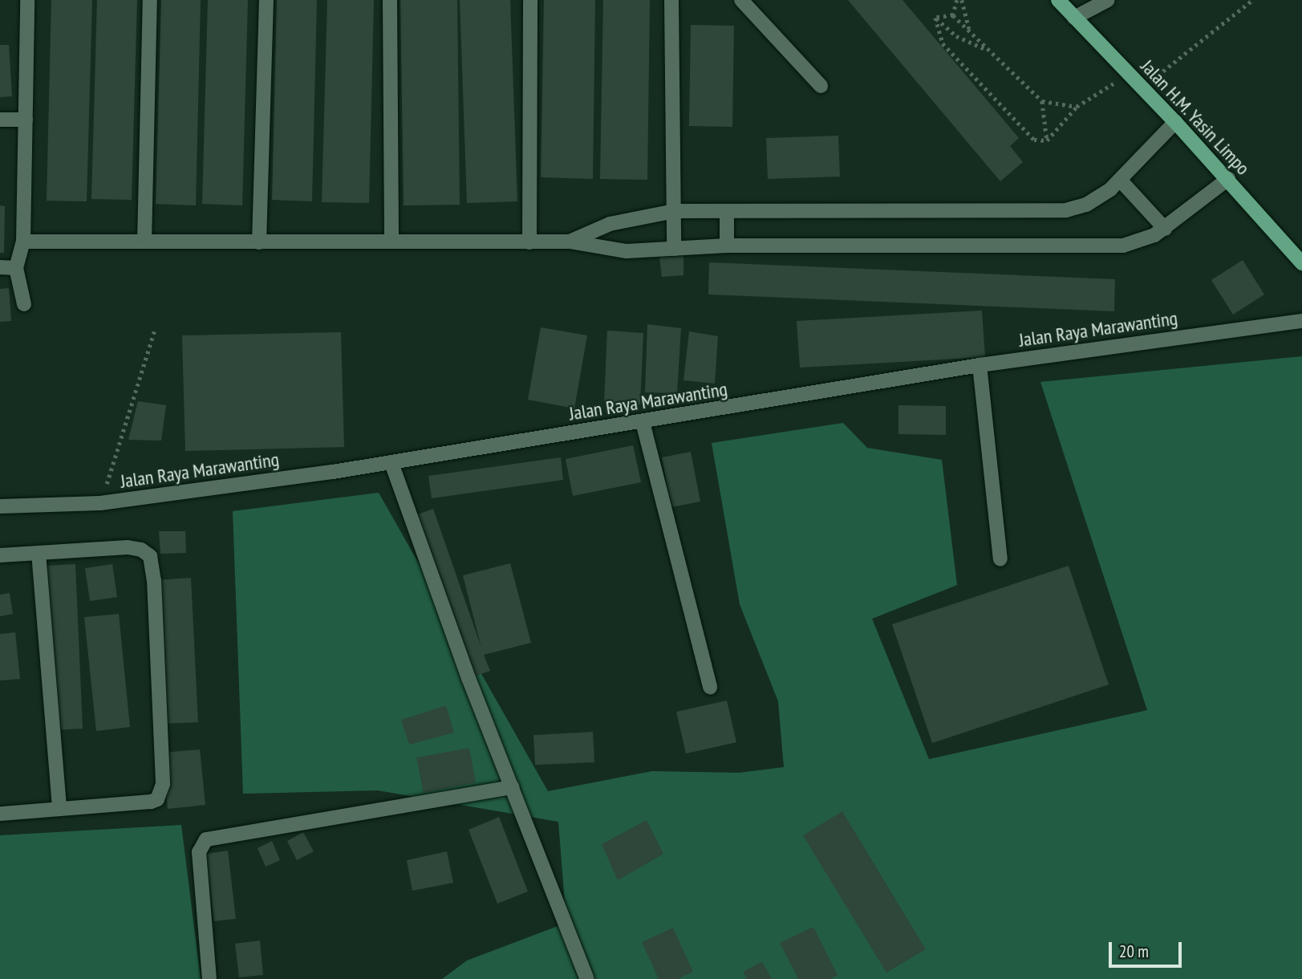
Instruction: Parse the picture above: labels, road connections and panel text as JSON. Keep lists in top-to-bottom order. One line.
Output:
{"streets":{"main road":["Jalan H.M. Yasin Limpo"],"street":["Jalan Raya Marawanting"]},"scale_bar":"20 m"}
